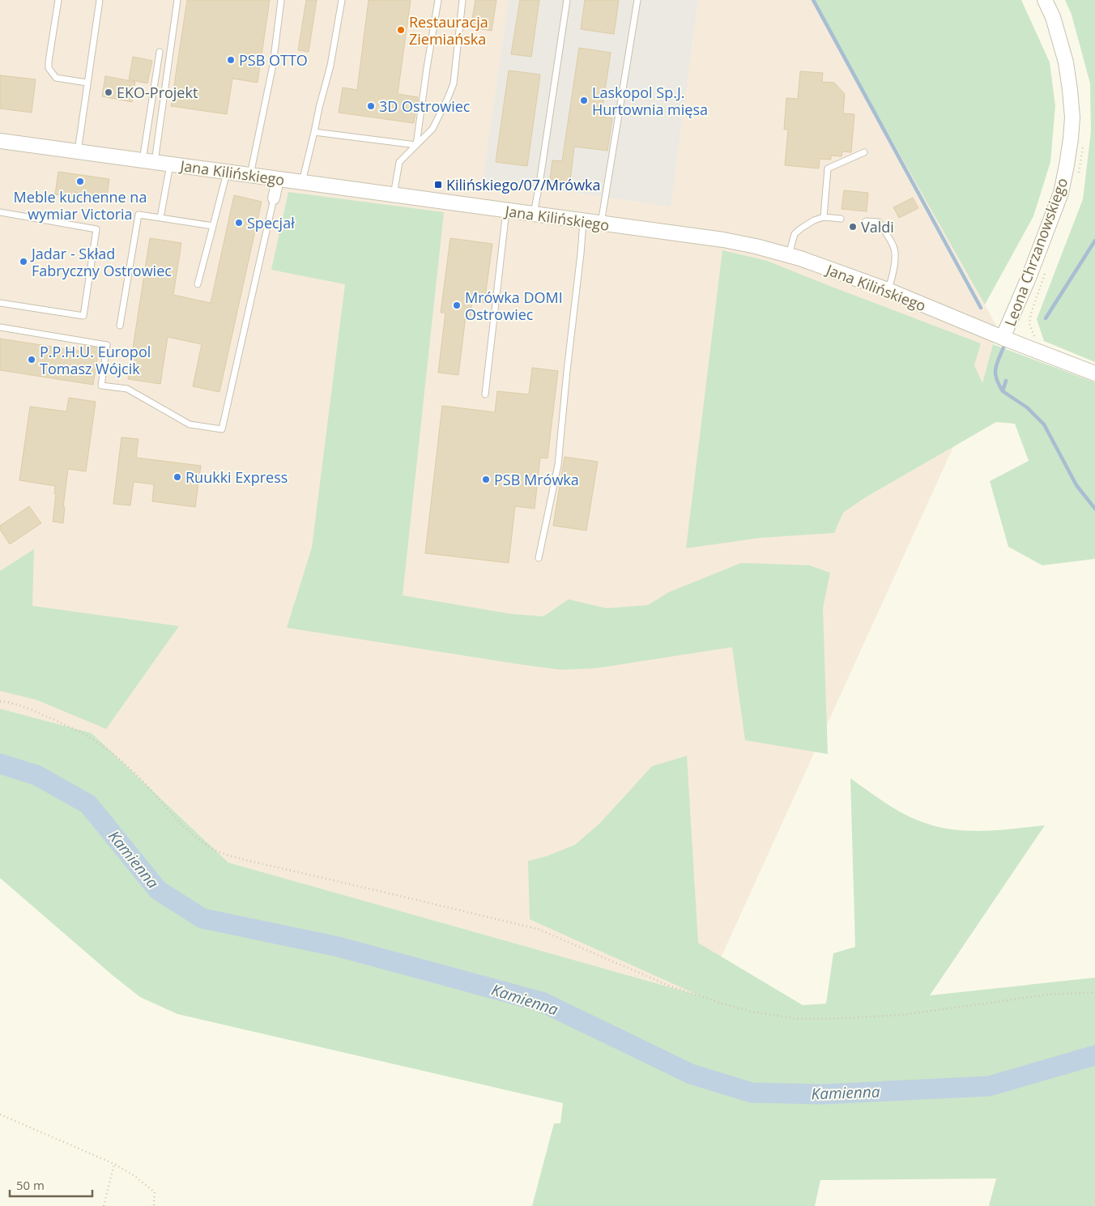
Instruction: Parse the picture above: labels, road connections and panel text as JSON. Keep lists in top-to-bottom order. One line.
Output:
{"streets":{"street":["Jana Kilińskiego","Leona Chrzanowskiego"]},"crossings":[["Jana Kilińskiego","Leona Chrzanowskiego"]],"water":["Kamienna"],"places":{"other":["Restauracja Ziemiańska","PSB OTTO","EKO-Projekt","Laskopol Sp.J. Hurtownia mięsa","3D Ostrowiec","Meble kuchenne na wymiar Victoria","Specjał","Valdi","Jadar - Skład Fabryczny Ostrowiec","Mrówka DOMI Ostrowiec","P.P.H.U. Europol Tomasz Wójcik","Ruukki Express","PSB Mrówka"],"transit":["Kilińskiego/07/Mrówka"]},"scale_bar":"50 m"}
